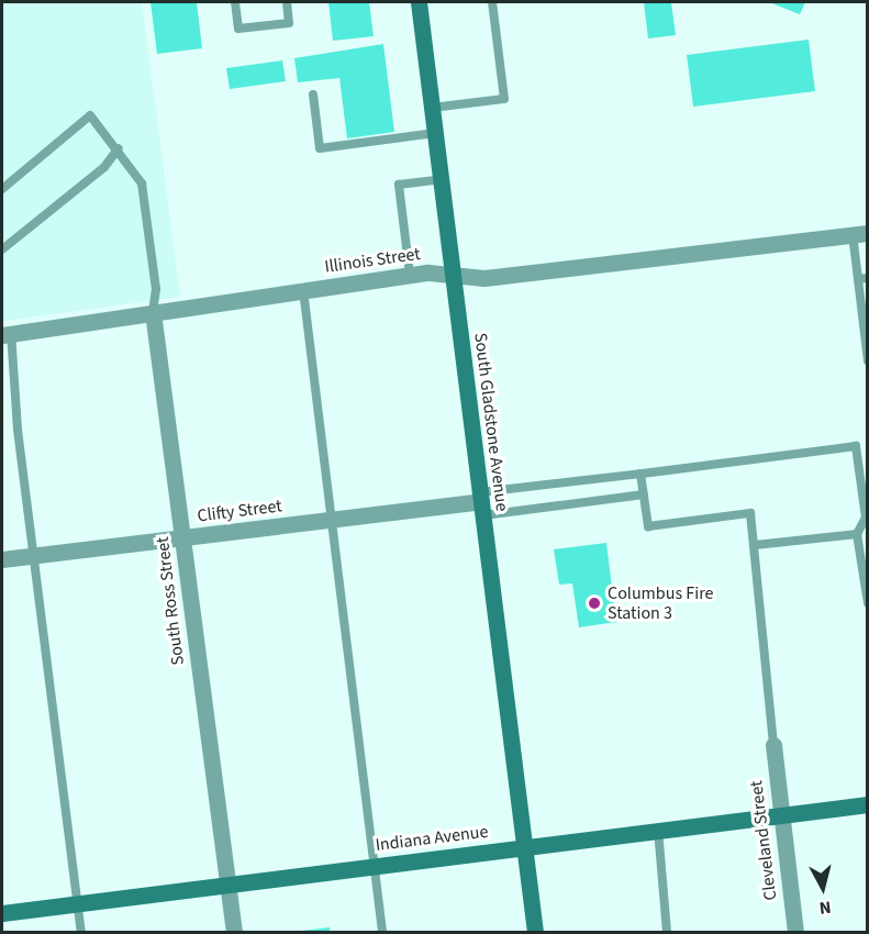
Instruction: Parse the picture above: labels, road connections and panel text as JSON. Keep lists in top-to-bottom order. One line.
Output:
{"streets":{"street":["Illinois Street","South Gladstone Avenue","Clifty Street","South Ross Street","Indiana Avenue","Cleveland Street"]},"crossings":[["Illinois Street","South Gladstone Avenue"],["Illinois Street","South Ross Street"],["South Gladstone Avenue","Clifty Street"],["South Gladstone Avenue","Indiana Avenue"],["Clifty Street","South Ross Street"],["South Ross Street","Indiana Avenue"],["Indiana Avenue","Cleveland Street"]],"places":["Columbus Fire Station 3"],"north":"bottom"}
